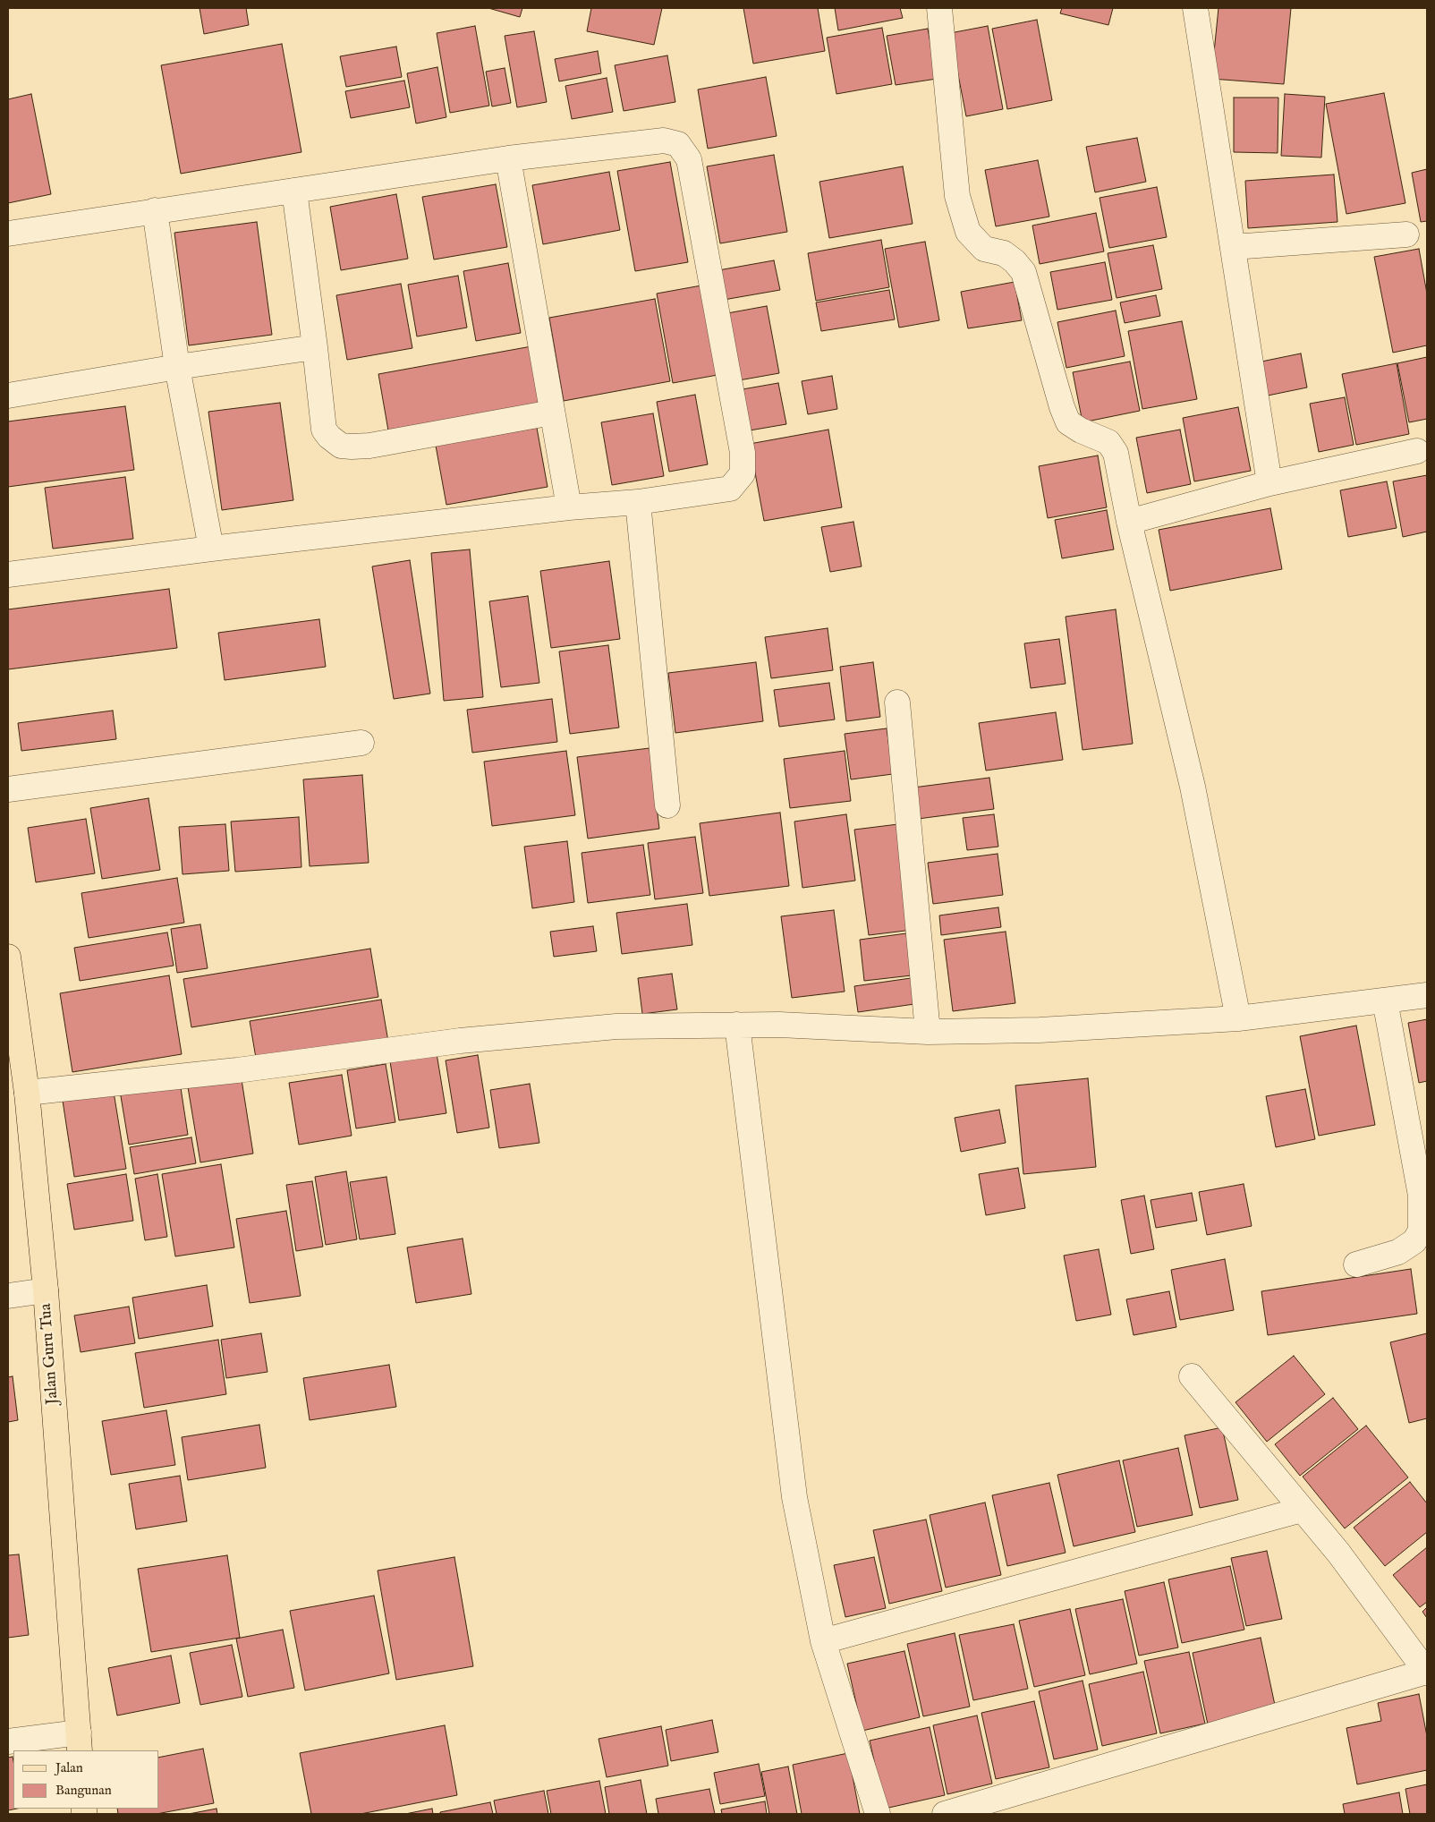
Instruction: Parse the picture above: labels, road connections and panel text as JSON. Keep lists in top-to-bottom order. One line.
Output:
{"streets":{"main road":["Jalan Guru Tua"]},"legend":["Jalan","Bangunan"]}
